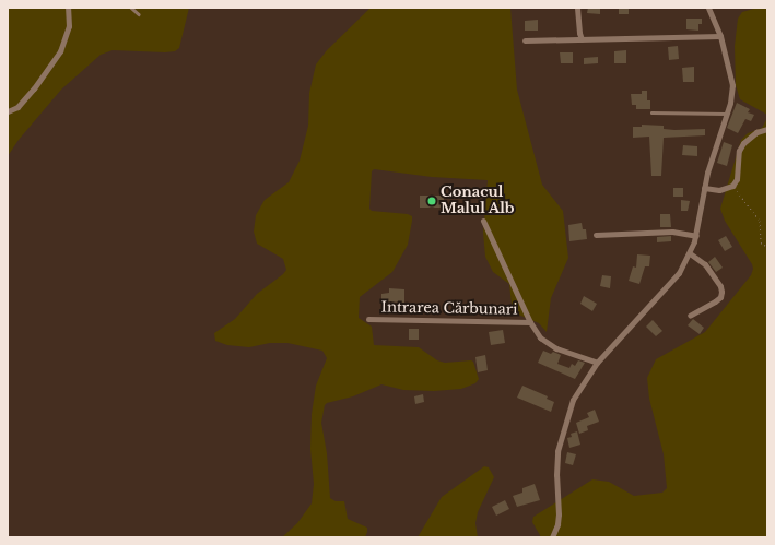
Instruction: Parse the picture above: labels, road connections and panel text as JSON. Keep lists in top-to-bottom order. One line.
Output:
{"streets":{"street":["Intrarea Cărbunari"]},"places":["Conacul Malul Alb"]}
